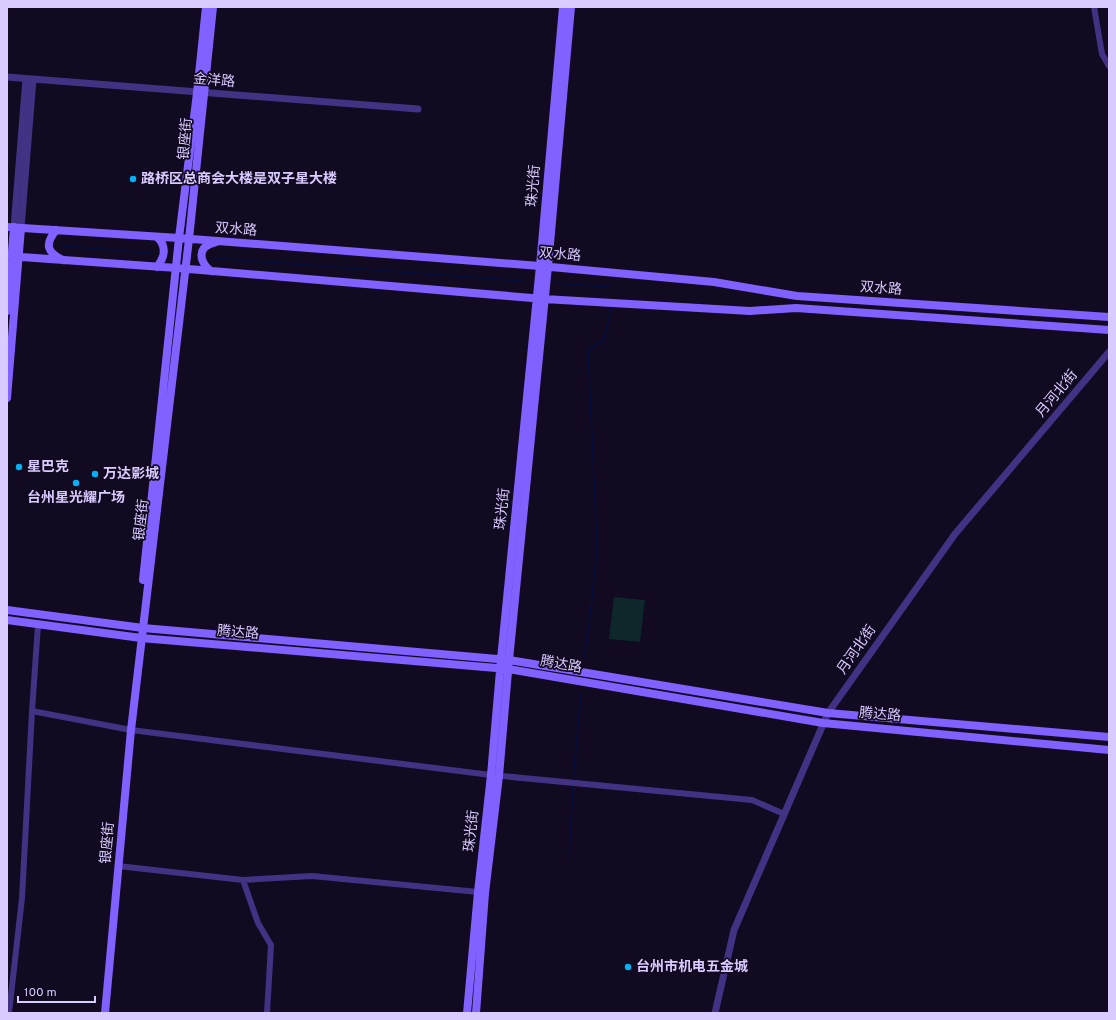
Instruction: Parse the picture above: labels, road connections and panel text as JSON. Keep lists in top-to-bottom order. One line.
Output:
{"streets":{"main road":["银座街","珠光街","双水路","腾达路"],"street":["金洋路","月河北街"]},"crossings":[["金洋路","银座街"],["银座街","双水路"],["银座街","腾达路"],["珠光街","双水路"],["珠光街","腾达路"],["月河北街","腾达路"]],"places":["路桥区总商会大楼是双子星大楼","星巴克","万达影城","台州星光耀广场","台州市机电五金城"],"scale_bar":"100 m"}
